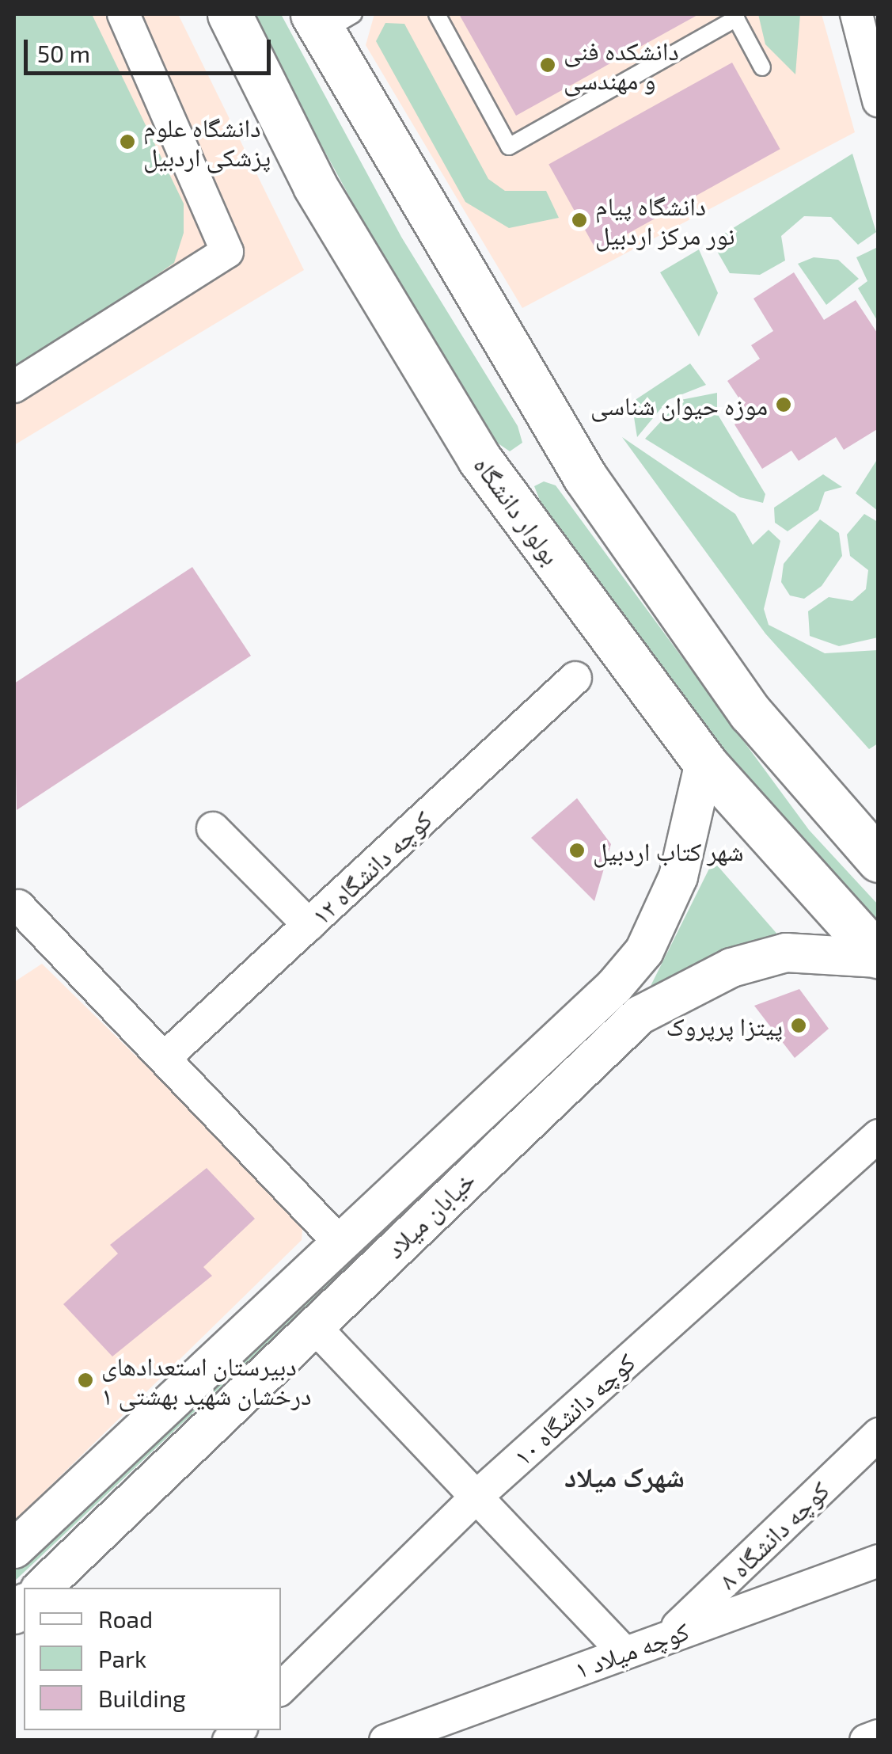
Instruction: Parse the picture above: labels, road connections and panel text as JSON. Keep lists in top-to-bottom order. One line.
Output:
{"streets":{"main road":["بولوار دانشگاه"],"street":["کوچه دانشگاه ۱۲","خیابان میلاد","کوچه دانشگاه ۱۰","کوچه دانشگاه ۸","کوچه میلاد ۱"]},"crossings":[["بولوار دانشگاه","خیابان میلاد"],["کوچه دانشگاه ۸","کوچه میلاد ۱"]],"districts":["شهرک میلاد"],"places":["دانشکده فنی و مهندسی","دانشگاه علوم پزشکی اردبیل","دانشگاه پیام نور مرکز اردبیل","موزه حیوان شناسی","شهر کتاب اردبیل","پیتزا پرپروک","دبیرستان استعدادهای درخشان شهید بهشتی ۱"],"legend":["Road","Park","Building"],"scale_bar":"50 m"}
